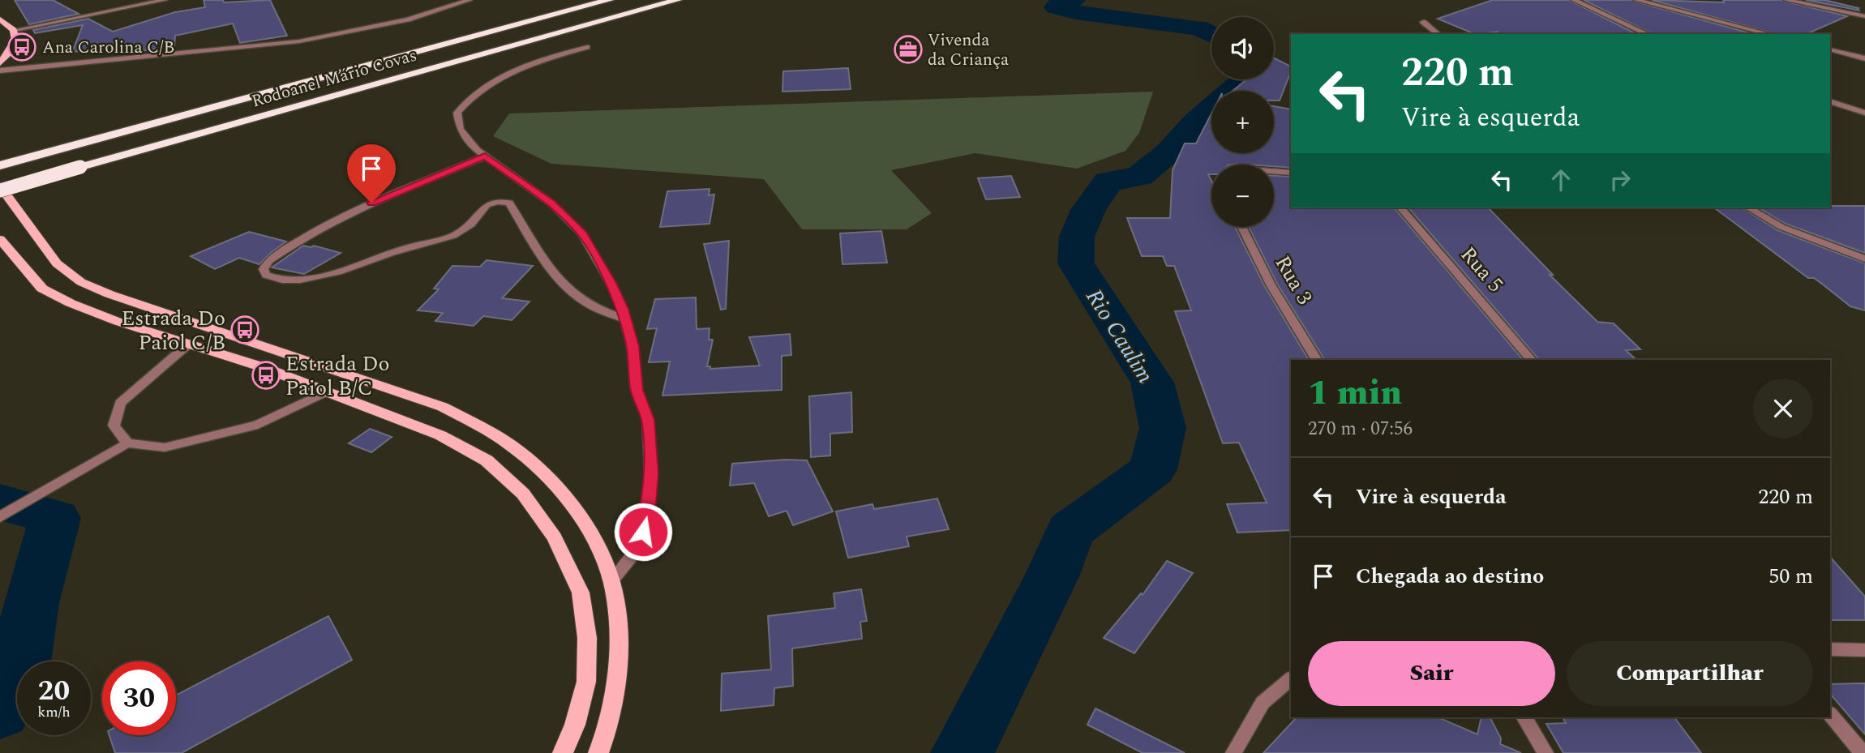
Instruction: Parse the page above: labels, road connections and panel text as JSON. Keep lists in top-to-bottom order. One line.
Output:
{"streets":{"highway":["Rodoanel Mário Covas"],"street":["Rua 5","Rua 3"]},"water":["Rio Caulim"],"places":{"bus stop":["Ana Carolina C/B","Estrada Do Paiol C/B","Estrada Do Paiol B/C"],"office":["Vivenda da Criança"]},"page":{"map_buttons":["+","−"],"turn":["220 m","Vire à esquerda"],"heading":["1 min","270 m · 07:56"],"list":[{"name":"Vire à esquerda","value":"220 m"},{"name":"Chegada ao destino","value":"50 m"}],"buttons":["Sair","Compartilhar"],"speed":"20 km/h","limit":"30"}}
